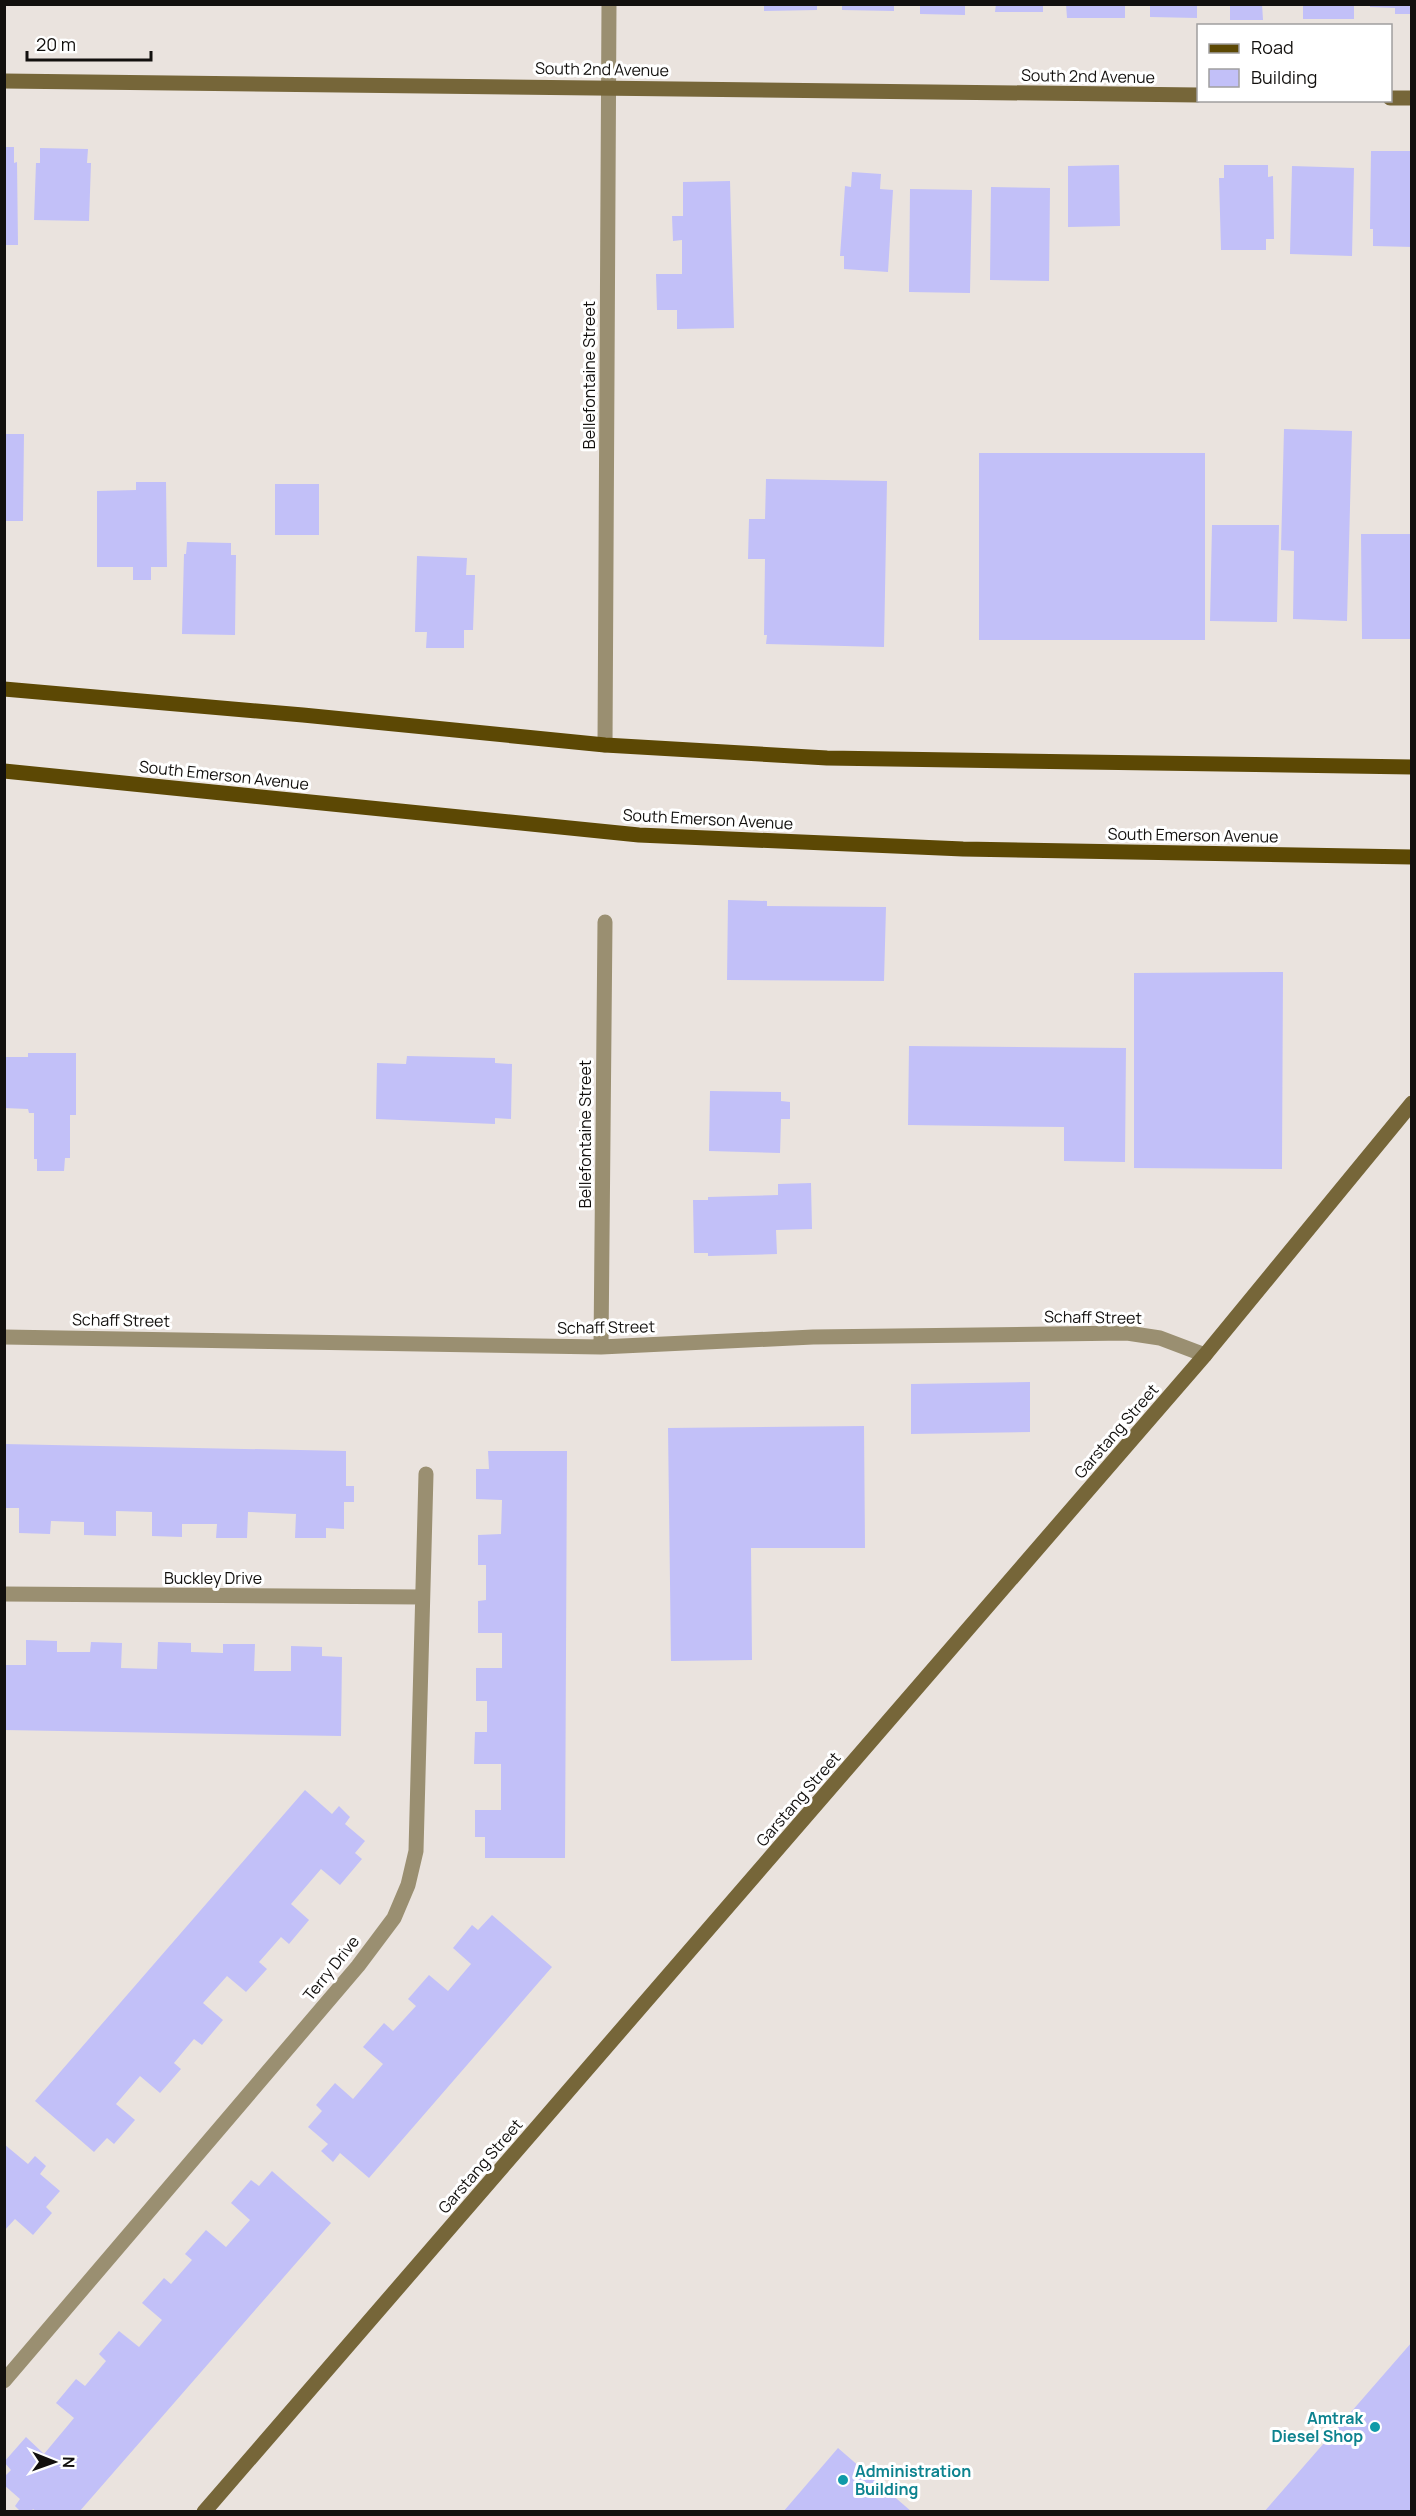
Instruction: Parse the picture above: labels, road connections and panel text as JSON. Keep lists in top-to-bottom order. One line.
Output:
{"streets":{"main road":["South Emerson Avenue"],"street":["South 2nd Avenue","Bellefontaine Street","Schaff Street","Garstang Street","Buckley Drive","Terry Drive"]},"crossings":[["South 2nd Avenue","Bellefontaine Street"],["Bellefontaine Street","Schaff Street"],["Schaff Street","Garstang Street"],["Buckley Drive","Terry Drive"]],"places":["Amtrak Diesel Shop","Administration Building"],"legend":["Road","Building"],"scale_bar":"20 m","north":"right"}
